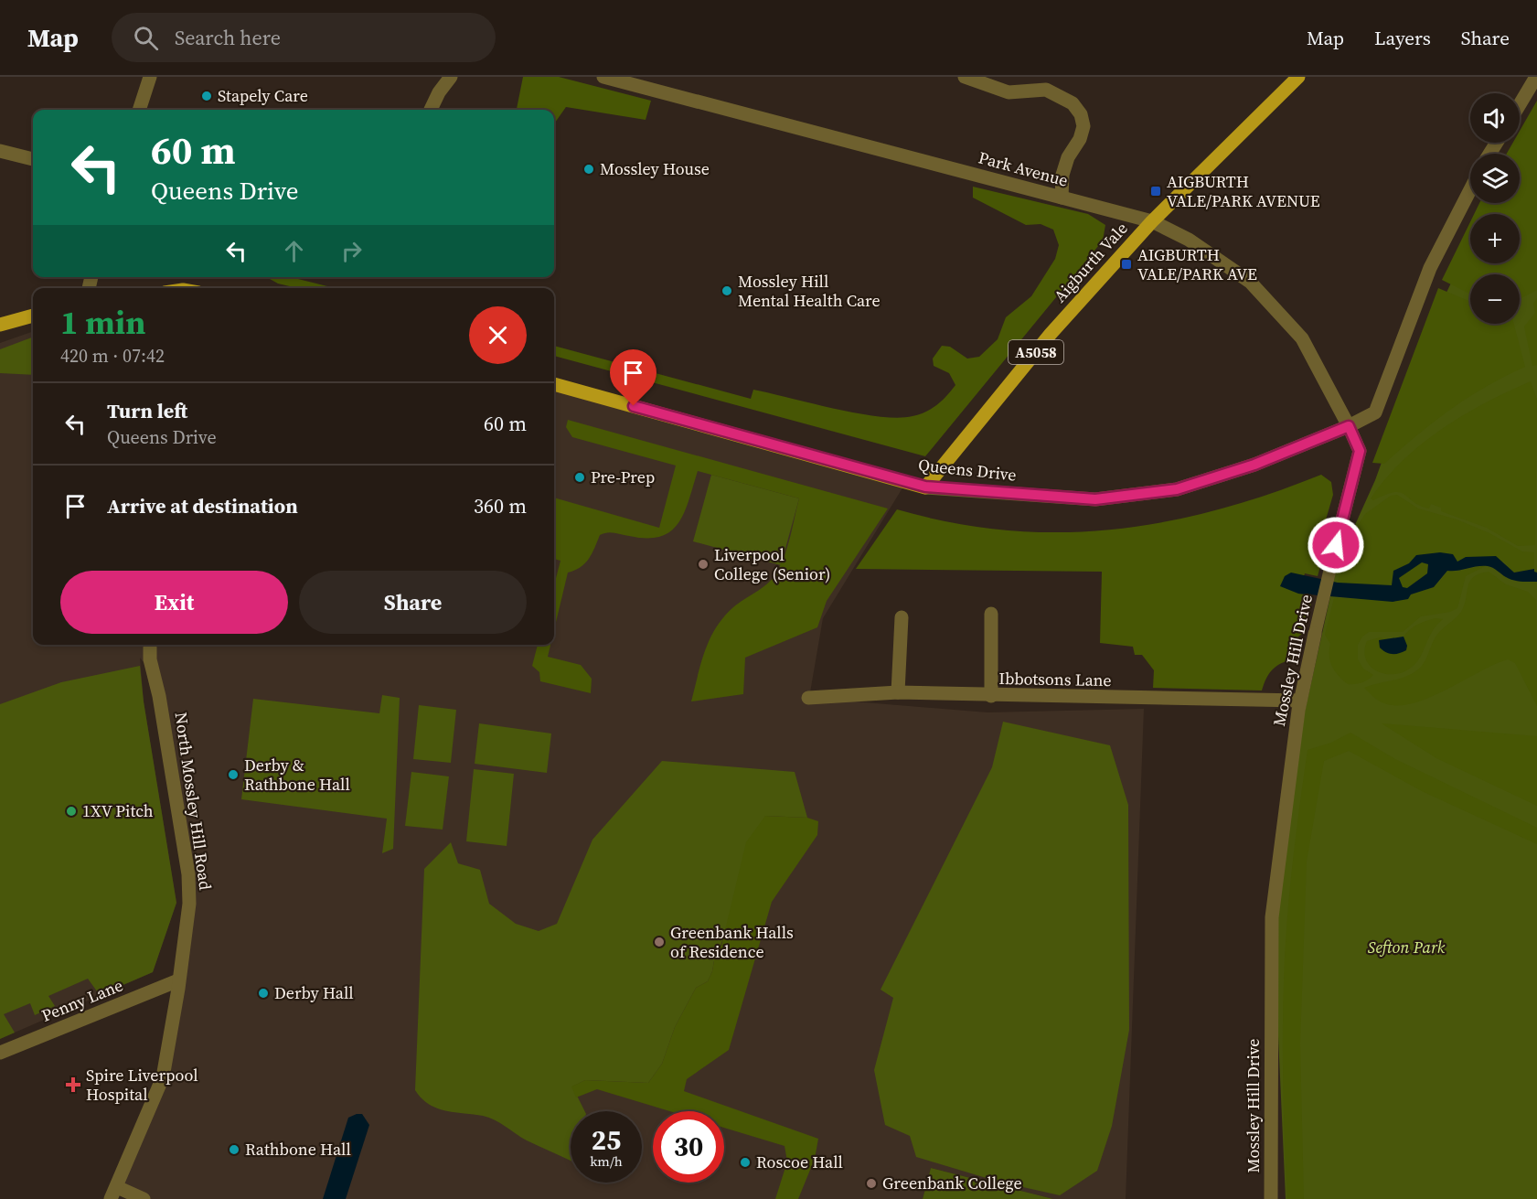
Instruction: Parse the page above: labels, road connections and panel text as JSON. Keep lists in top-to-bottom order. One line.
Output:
{"streets":{"main road":["Aigburth Vale","A5058","Queens Drive"],"street":["Park Avenue","Mossley Hill Drive","Ibbotsons Lane","North Mossley Hill Road","Penny Lane"]},"crossings":[["Park Avenue","Aigburth Vale"],["Park Avenue","Queens Drive"],["Park Avenue","Mossley Hill Drive"],["Aigburth Vale","Queens Drive"],["Queens Drive","Mossley Hill Drive"],["Mossley Hill Drive","Ibbotsons Lane"],["North Mossley Hill Road","Penny Lane"]],"parks":["Sefton Park"],"places":{"other":["Stapely Care","Mossley House","Mossley Hill Mental Health Care","Pre-Prep","Liverpool College (Senior)","Derby & Rathbone Hall","1XV Pitch","Greenbank Halls of Residence","Derby Hall","Rathbone Hall","Roscoe Hall","Greenbank College"],"transit":["AIGBURTH VALE/PARK AVENUE","AIGBURTH VALE/PARK AVE"],"health":["Spire Liverpool Hospital"]},"page":{"header":"Map","search":"Search here","nav":["Map","Layers","Share"],"map_buttons":["+","−"],"turn":["60 m","Queens Drive"],"heading":["1 min","420 m · 07:42"],"list":[{"name":"Turn left","note":"Queens Drive","value":"60 m"},{"name":"Arrive at destination","value":"360 m"}],"buttons":["Exit","Share"],"speed":"25 km/h","limit":"30"}}
